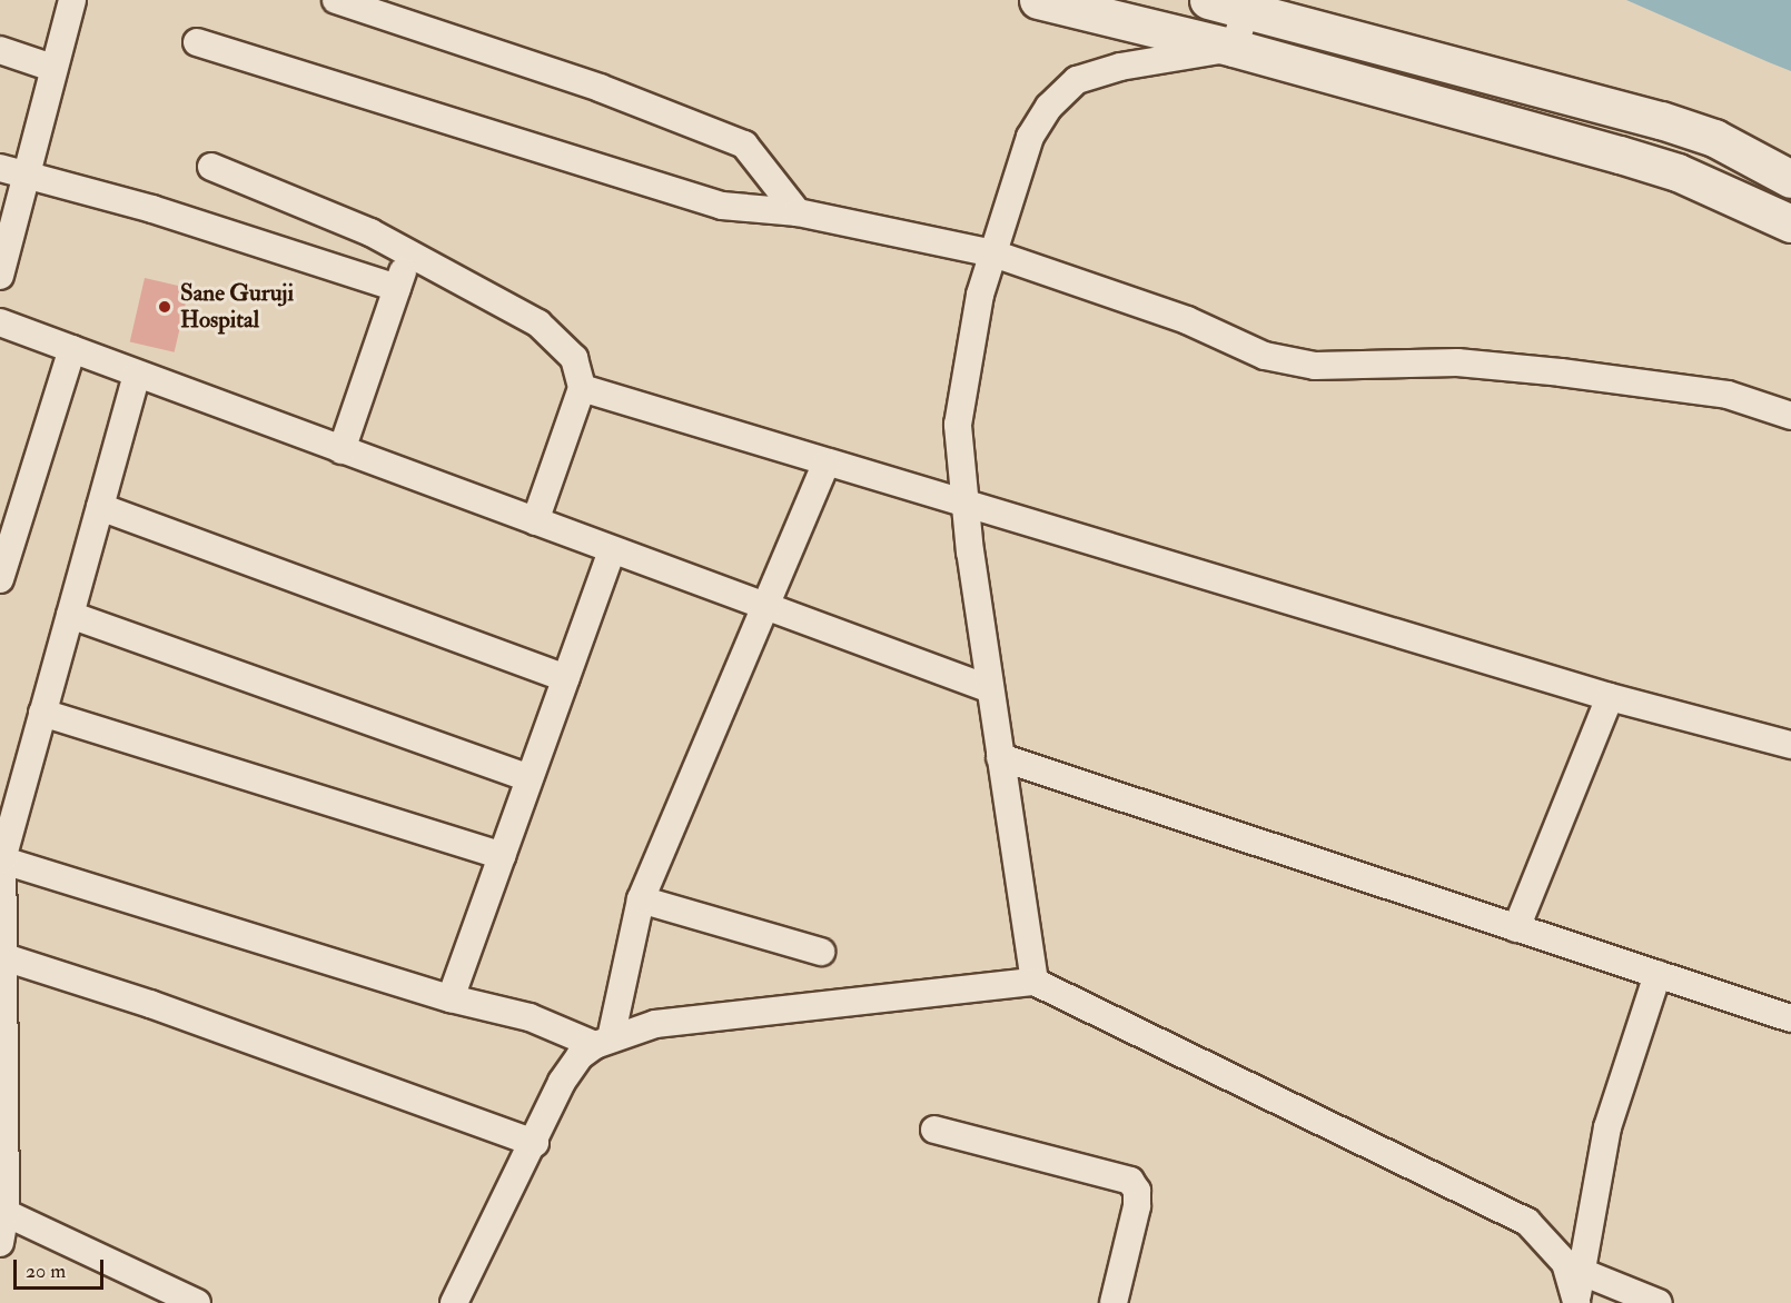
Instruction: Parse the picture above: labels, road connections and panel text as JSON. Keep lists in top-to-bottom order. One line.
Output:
{"places":["Sane Guruji Hospital"],"scale_bar":"20 m"}
